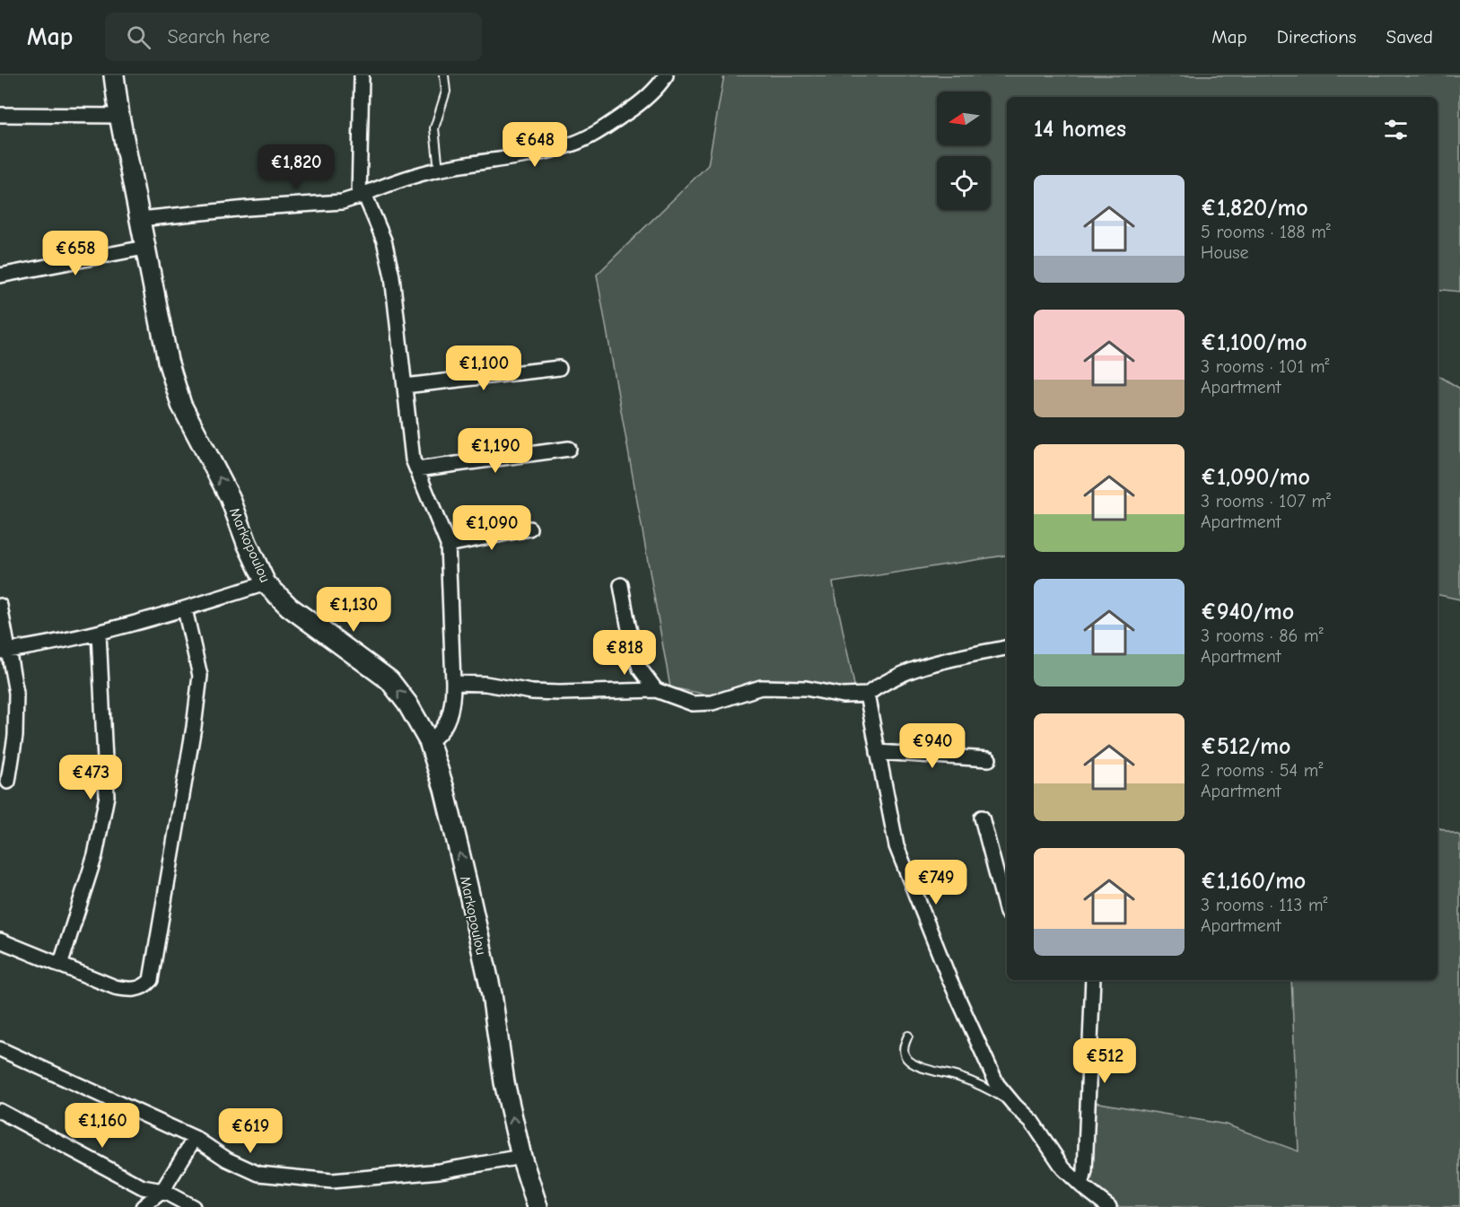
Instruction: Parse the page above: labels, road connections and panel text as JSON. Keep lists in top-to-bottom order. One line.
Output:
{"streets":{"street":["Markopoulou"]},"one_way":["Markopoulou"],"north":"left","page":{"header":"Map","search":"Search here","nav":["Map","Directions","Saved"],"heading":"14 homes","price":["€648","€1,820","€658","€1,100","€1,190","€1,090","€1,130","€818","€940","€473","€749","€512","€1,160","€619"],"list":[{"name":"€1,820/mo","note":"5 rooms · 188 m² · House"},{"name":"€1,100/mo","note":"3 rooms · 101 m² · Apartment"},{"name":"€1,090/mo","note":"3 rooms · 107 m² · Apartment"},{"name":"€940/mo","note":"3 rooms · 86 m² · Apartment"},{"name":"€512/mo","note":"2 rooms · 54 m² · Apartment"},{"name":"€1,160/mo","note":"3 rooms · 113 m² · Apartment"}]}}
